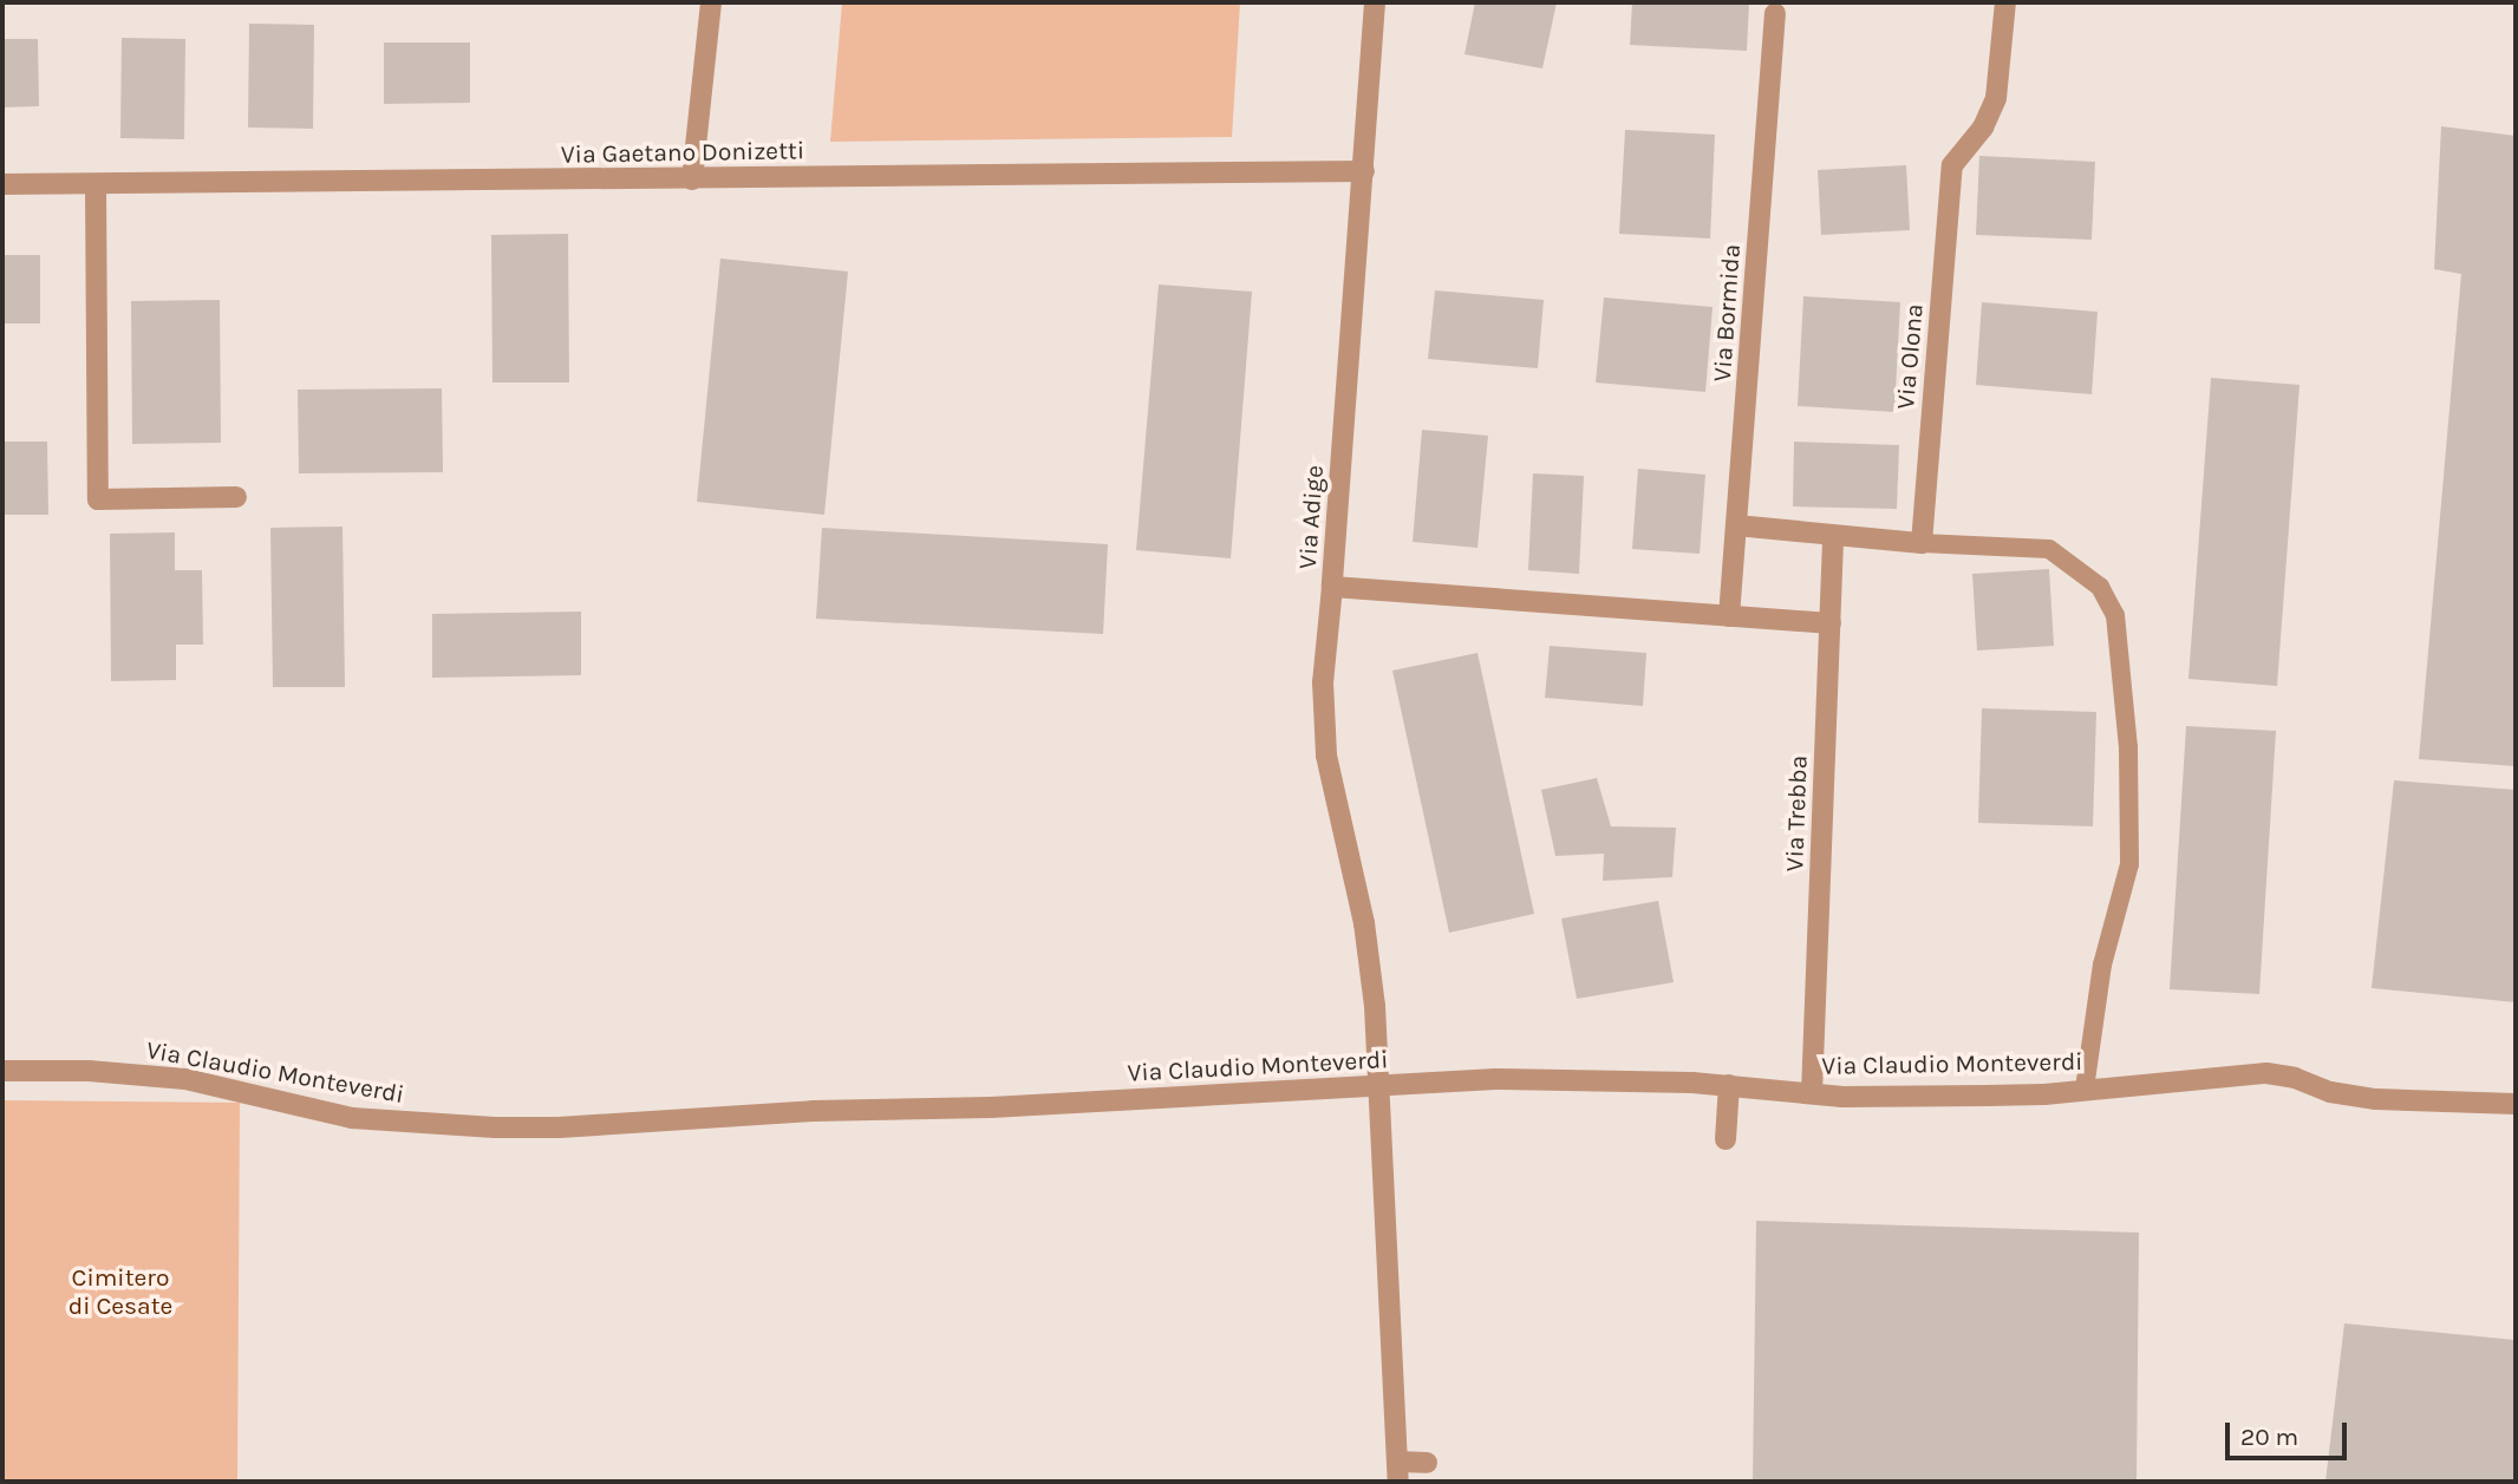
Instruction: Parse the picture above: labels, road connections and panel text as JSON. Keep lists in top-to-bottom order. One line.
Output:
{"streets":{"street":["Via Gaetano Donizetti","Via Bormida","Via Olona","Via Adige","Via Trebba","Via Claudio Monteverdi"]},"crossings":[["Via Gaetano Donizetti","Via Adige"],["Via Bormida","Via Adige"],["Via Adige","Via Trebba"],["Via Trebba","Via Claudio Monteverdi"]],"parks":["Cimitero di Cesate"],"scale_bar":"20 m"}
